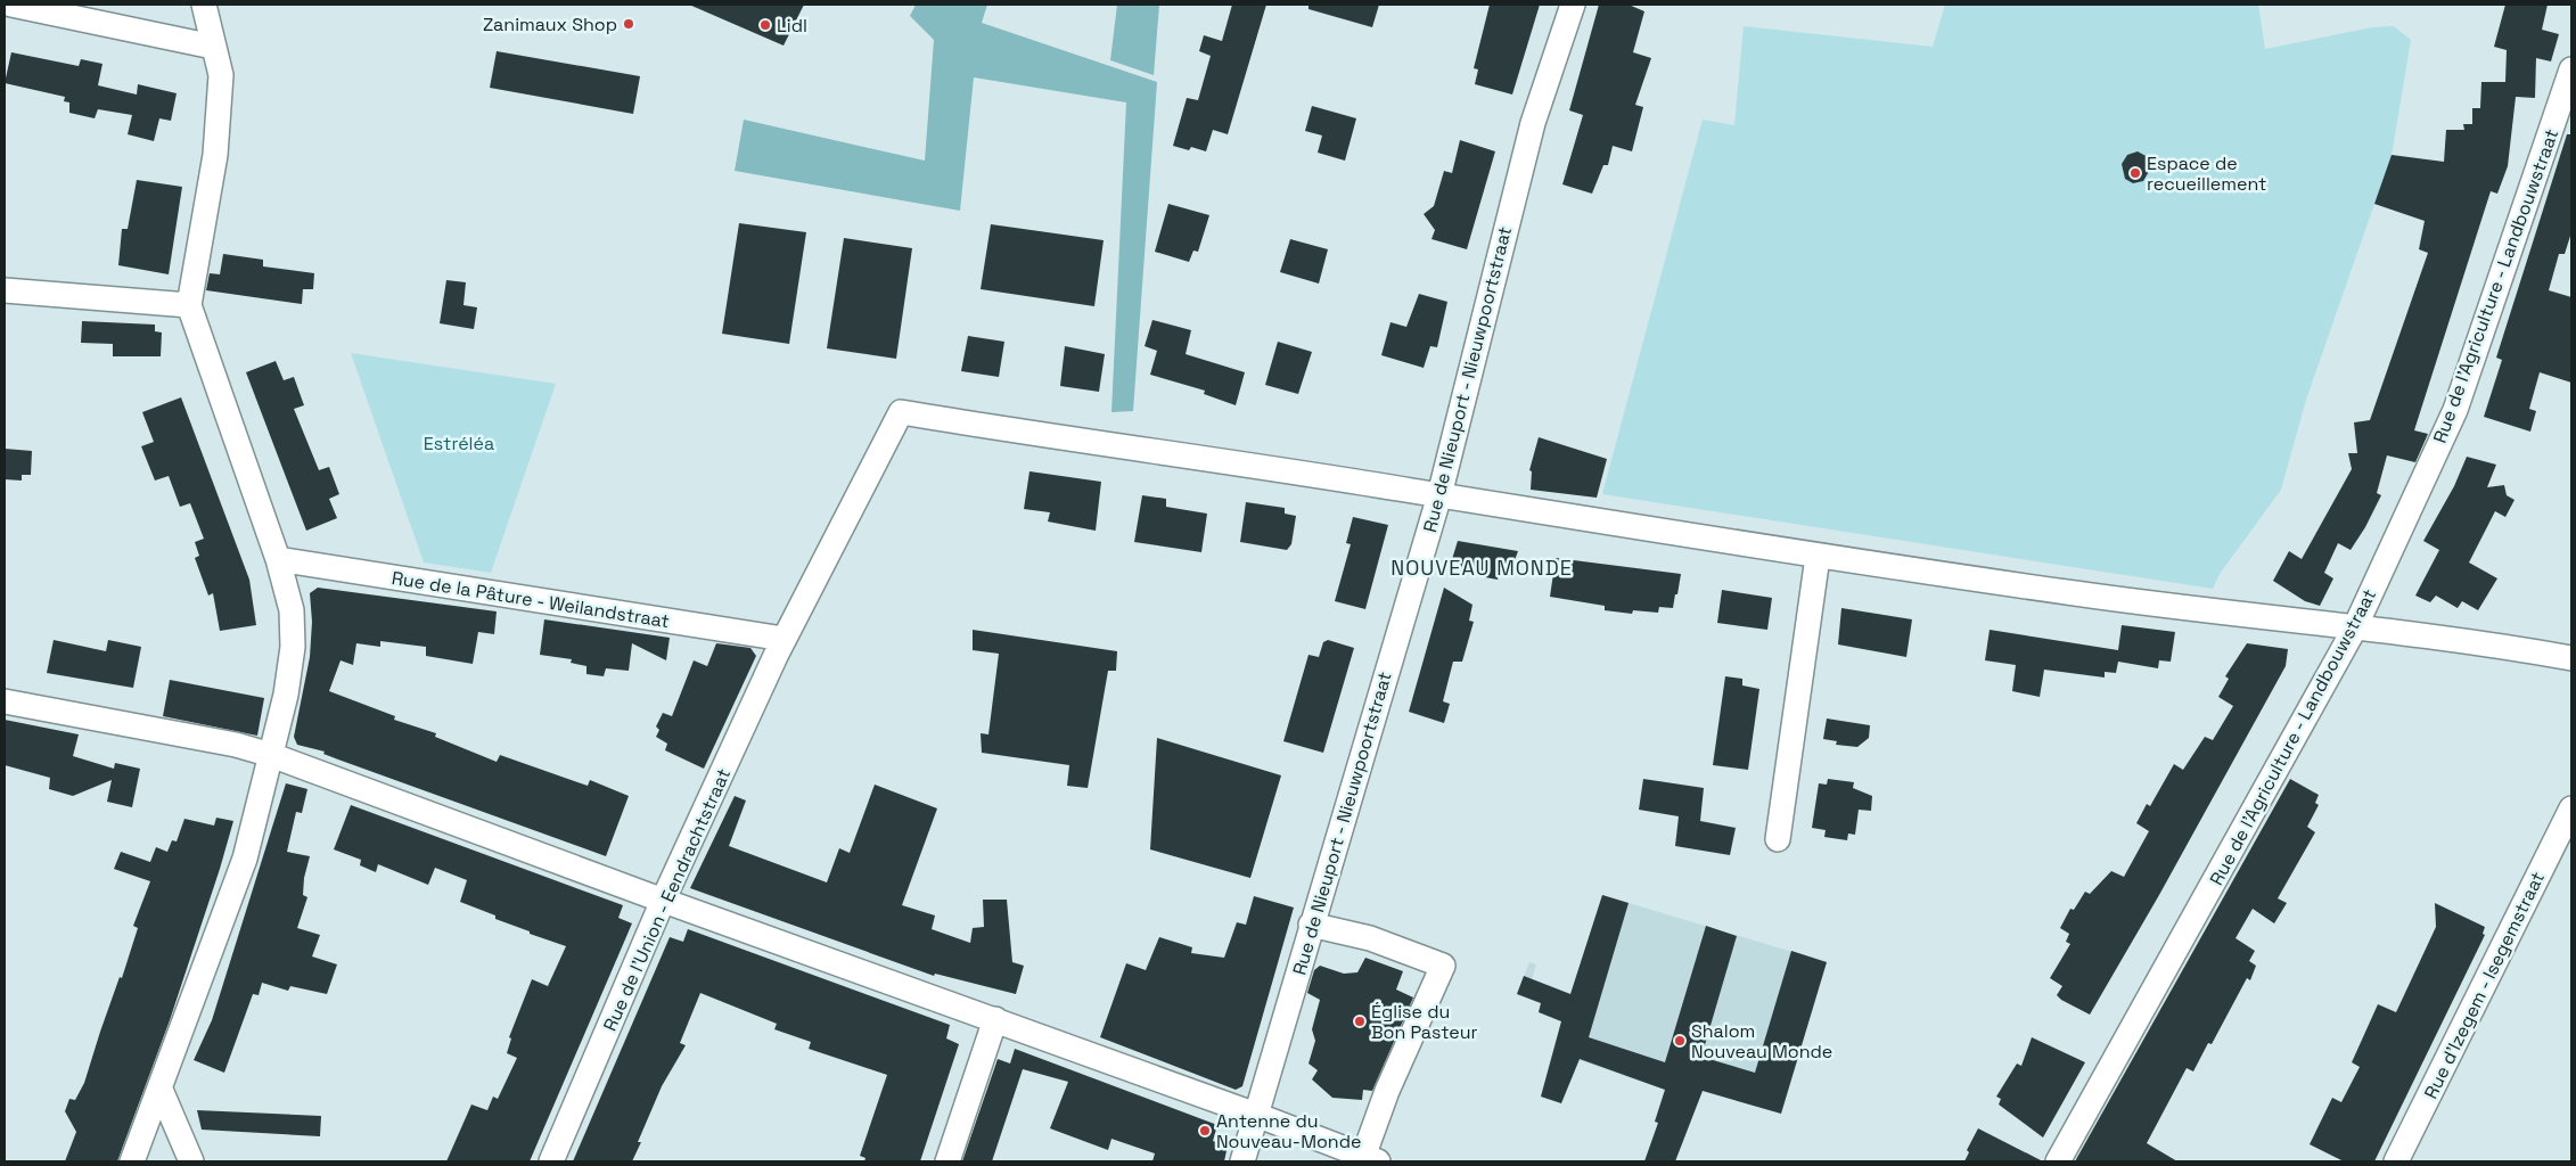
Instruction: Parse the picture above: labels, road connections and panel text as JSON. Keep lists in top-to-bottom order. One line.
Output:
{"streets":{"street":["Rue de l'Agriculture - Landbouwstraat","Rue de Nieuport - Nieuwpoortstraat","Rue de la Pâture - Weilandstraat","Rue de l'Union - Eendrachtstraat","Rue d'Izegem - Isegemstraat"]},"crossings":[["Rue de Nieuport - Nieuwpoortstraat","Rue de l'Union - Eendrachtstraat"],["Rue de la Pâture - Weilandstraat","Rue de l'Union - Eendrachtstraat"]],"districts":["NOUVEAU MONDE"],"parks":["Estréléa"],"places":["Zanimaux Shop","Lidl","Espace de recueillement","Église du Bon Pasteur","Shalom Nouveau Monde","Antenne du Nouveau-Monde"]}
